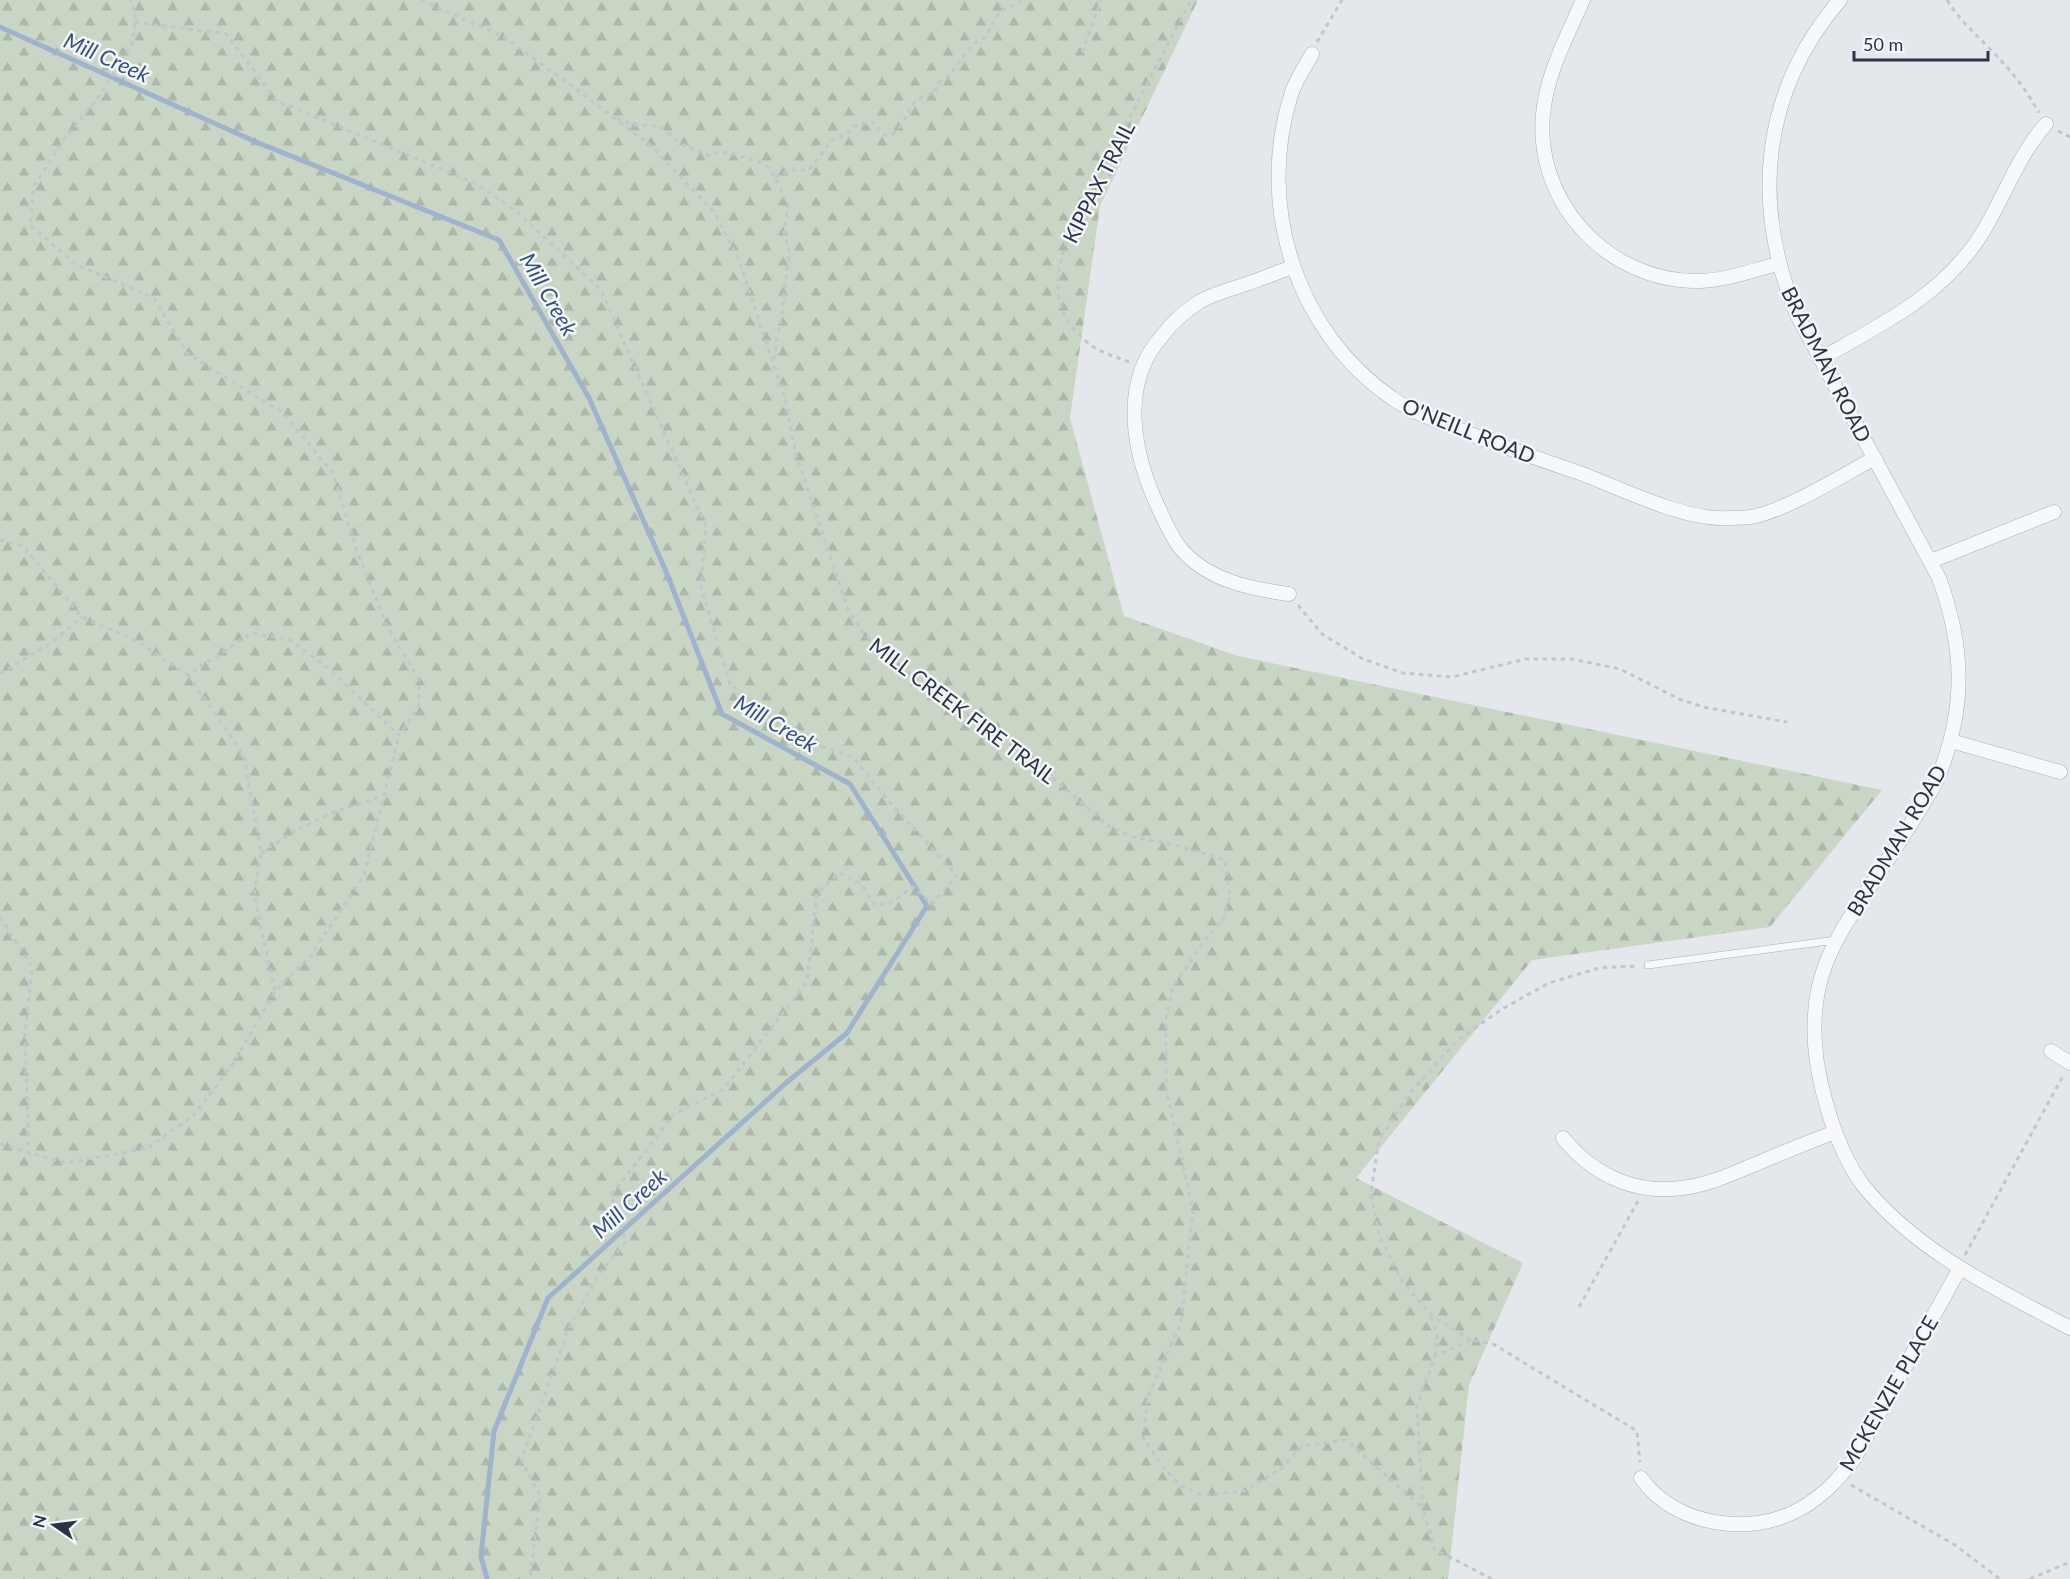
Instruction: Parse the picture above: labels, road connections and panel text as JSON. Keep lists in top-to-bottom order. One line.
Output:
{"streets":{"street":["BRADMAN ROAD","O'NEILL ROAD","MCKENZIE PLACE"],"path":["KIPPAX TRAIL","MILL CREEK FIRE TRAIL"]},"crossings":[["BRADMAN ROAD","O'NEILL ROAD"],["BRADMAN ROAD","MCKENZIE PLACE"]],"water":["Mill Creek"],"scale_bar":"50 m","north":"left"}
